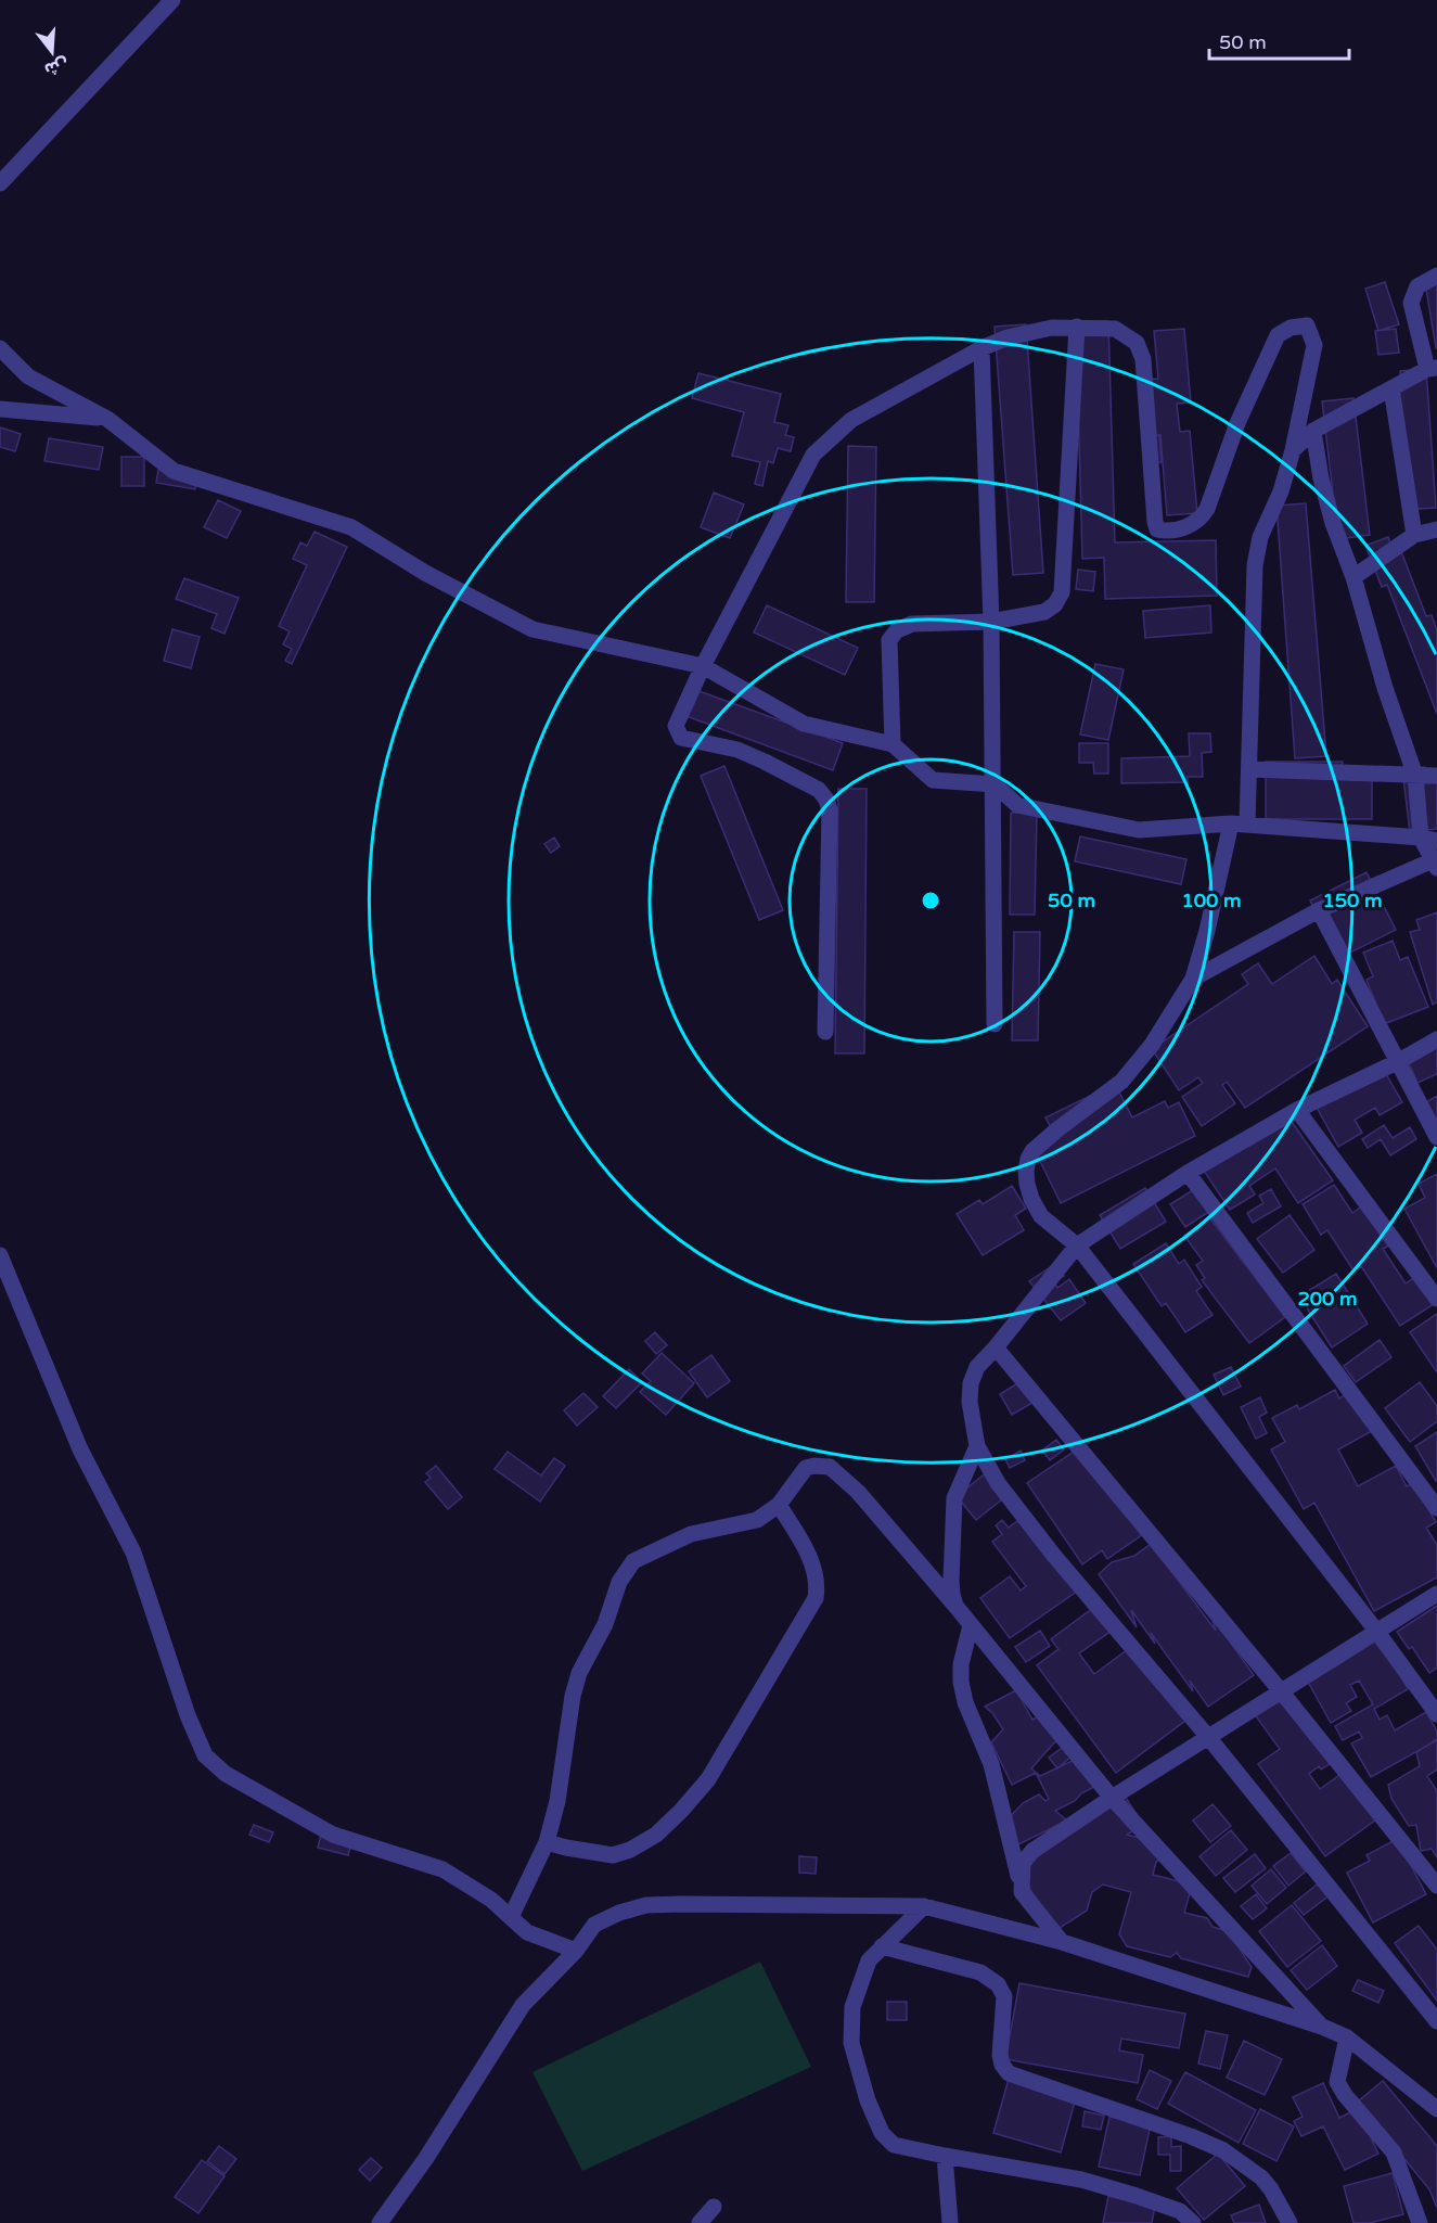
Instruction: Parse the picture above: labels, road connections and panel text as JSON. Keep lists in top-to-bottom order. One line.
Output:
{"scale_bar":"50 m","north":"bottom","rings":["50 m","100 m","150 m","200 m"]}
